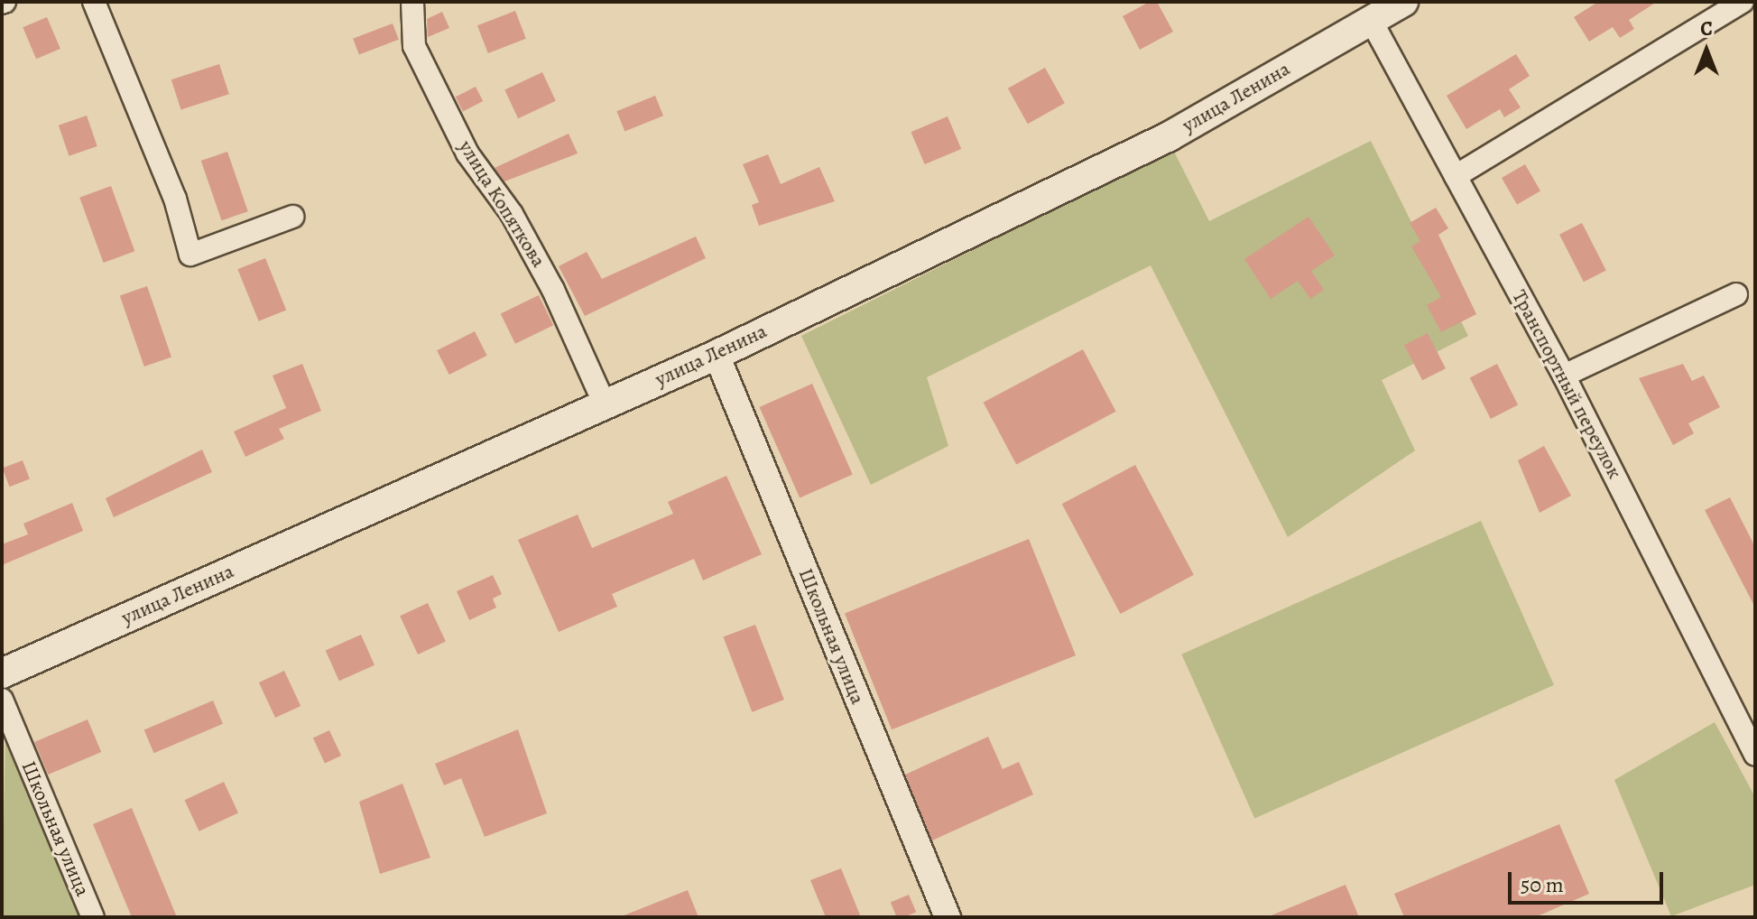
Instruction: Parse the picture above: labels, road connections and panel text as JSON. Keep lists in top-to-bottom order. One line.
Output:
{"streets":{"main road":["улица Ленина"],"street":["улица Копяткова","Транспортный переулок","Школьная улица"]},"crossings":[["улица Ленина","улица Копяткова"],["улица Ленина","Транспортный переулок"],["улица Ленина","Школьная улица"]],"scale_bar":"50 m","north":"top"}
